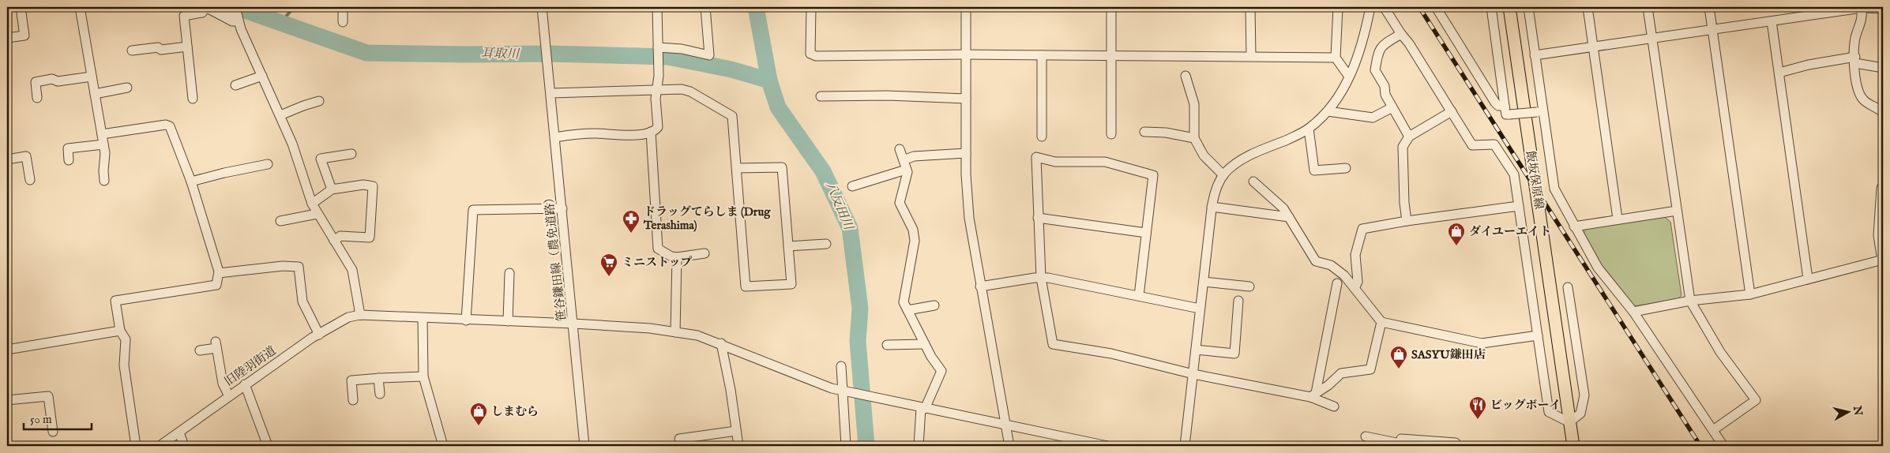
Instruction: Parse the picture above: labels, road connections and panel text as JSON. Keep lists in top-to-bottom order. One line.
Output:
{"streets":{"main road":["飯坂保原線"],"street":["笹谷鎌田線（農免道路）","旧陸羽街道"]},"water":["耳取川","八反田川"],"places":{"pharmacy":["ドラッグてらしま (Drug Terashima)"],"shop":["ダイユーエイト","SASYU鎌田店","しまむら"],"supermarket":["ミニストップ"],"restaurant":["ビッグボーイ"]},"scale_bar":"50 m","north":"right"}
